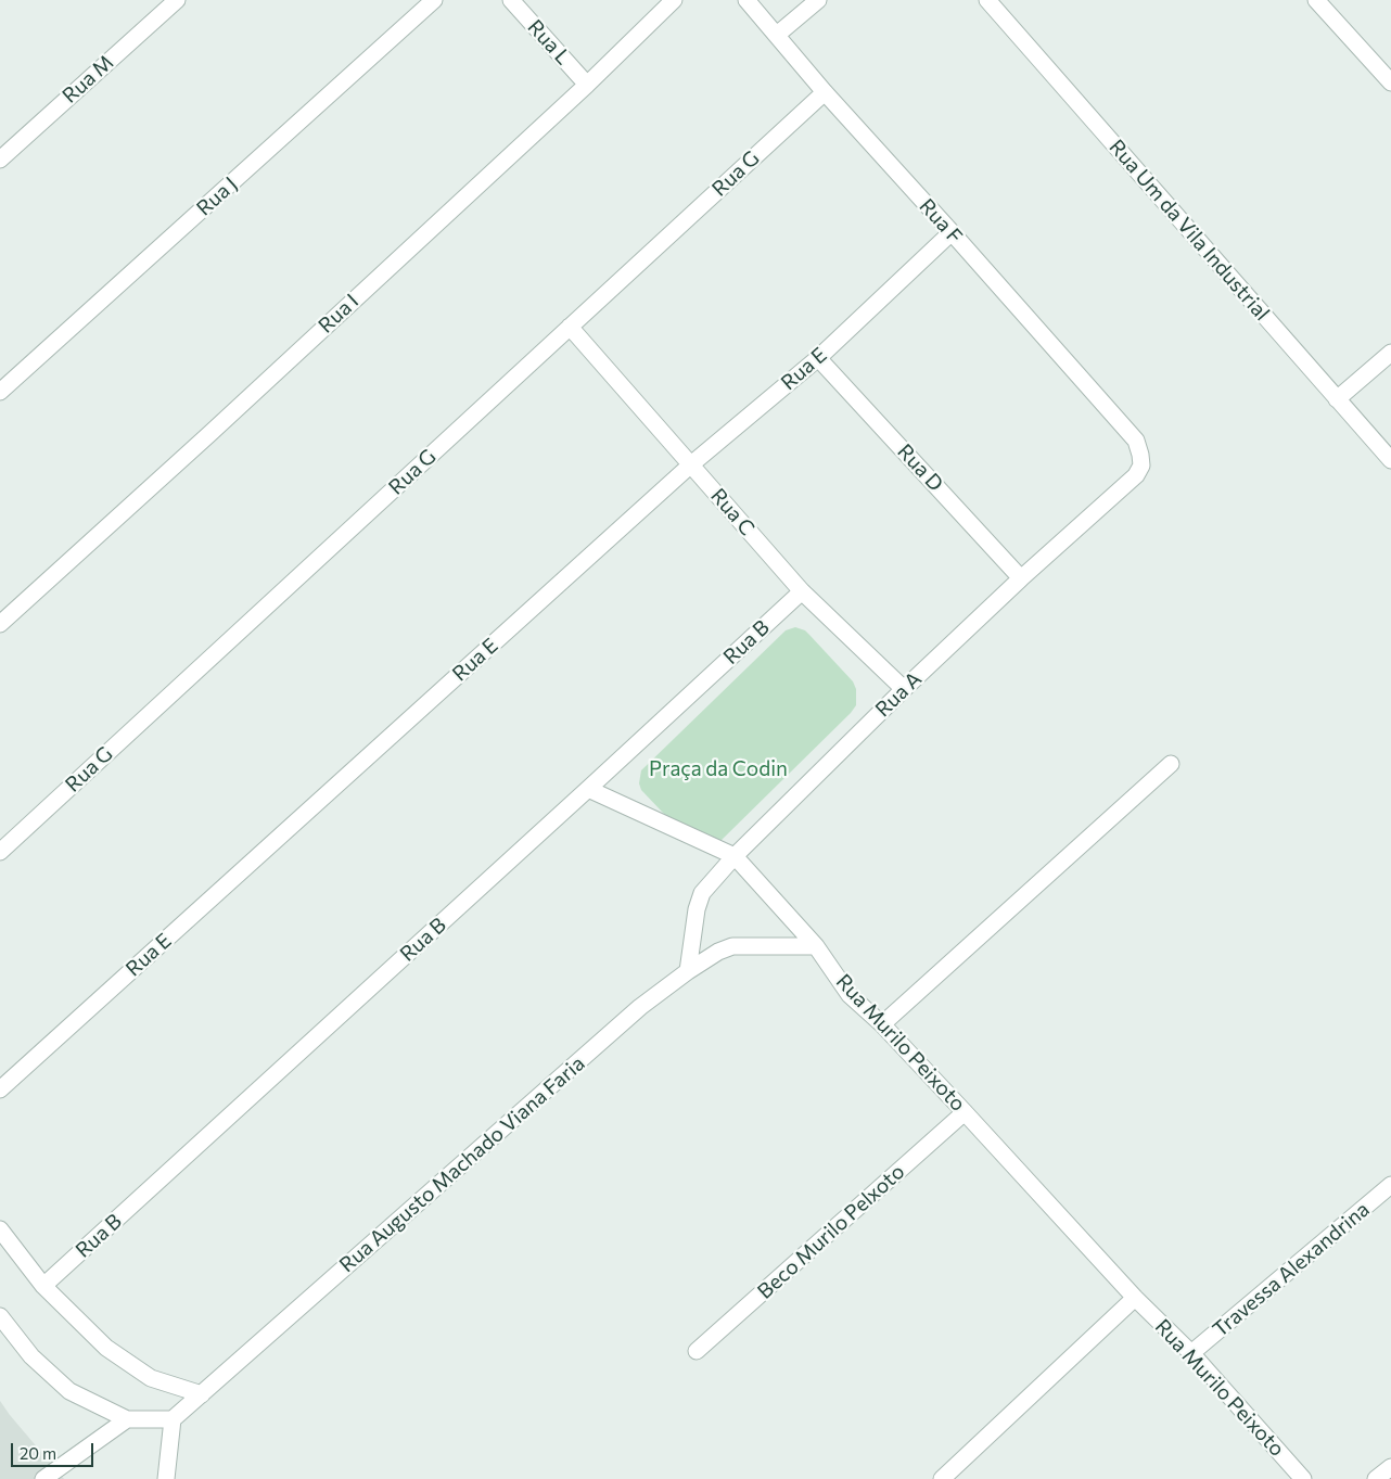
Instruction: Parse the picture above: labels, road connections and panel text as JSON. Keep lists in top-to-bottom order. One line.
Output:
{"streets":{"street":["Rua L","Rua M","Rua G","Rua J","Rua F","Rua Um da Vila Industrial","Rua I","Rua E","Rua D","Rua C","Rua B","Rua A","Rua Murilo Peixoto","Rua Augusto Machado Viana Faria","Beco Murilo Pelxoto","Travessa Alexandrina"]},"crossings":[["Rua L","Rua I"],["Rua G","Rua F"],["Rua G","Rua C"],["Rua F","Rua E"],["Rua F","Rua A"],["Rua E","Rua D"],["Rua E","Rua C"],["Rua D","Rua A"],["Rua C","Rua B"],["Rua C","Rua A"],["Rua B","Rua Murilo Peixoto"],["Rua A","Rua Murilo Peixoto"],["Rua A","Rua Augusto Machado Viana Faria"],["Rua Murilo Peixoto","Rua Augusto Machado Viana Faria"],["Rua Murilo Peixoto","Beco Murilo Pelxoto"],["Rua Murilo Peixoto","Travessa Alexandrina"]],"parks":["Praça da Codin"],"scale_bar":"20 m"}
